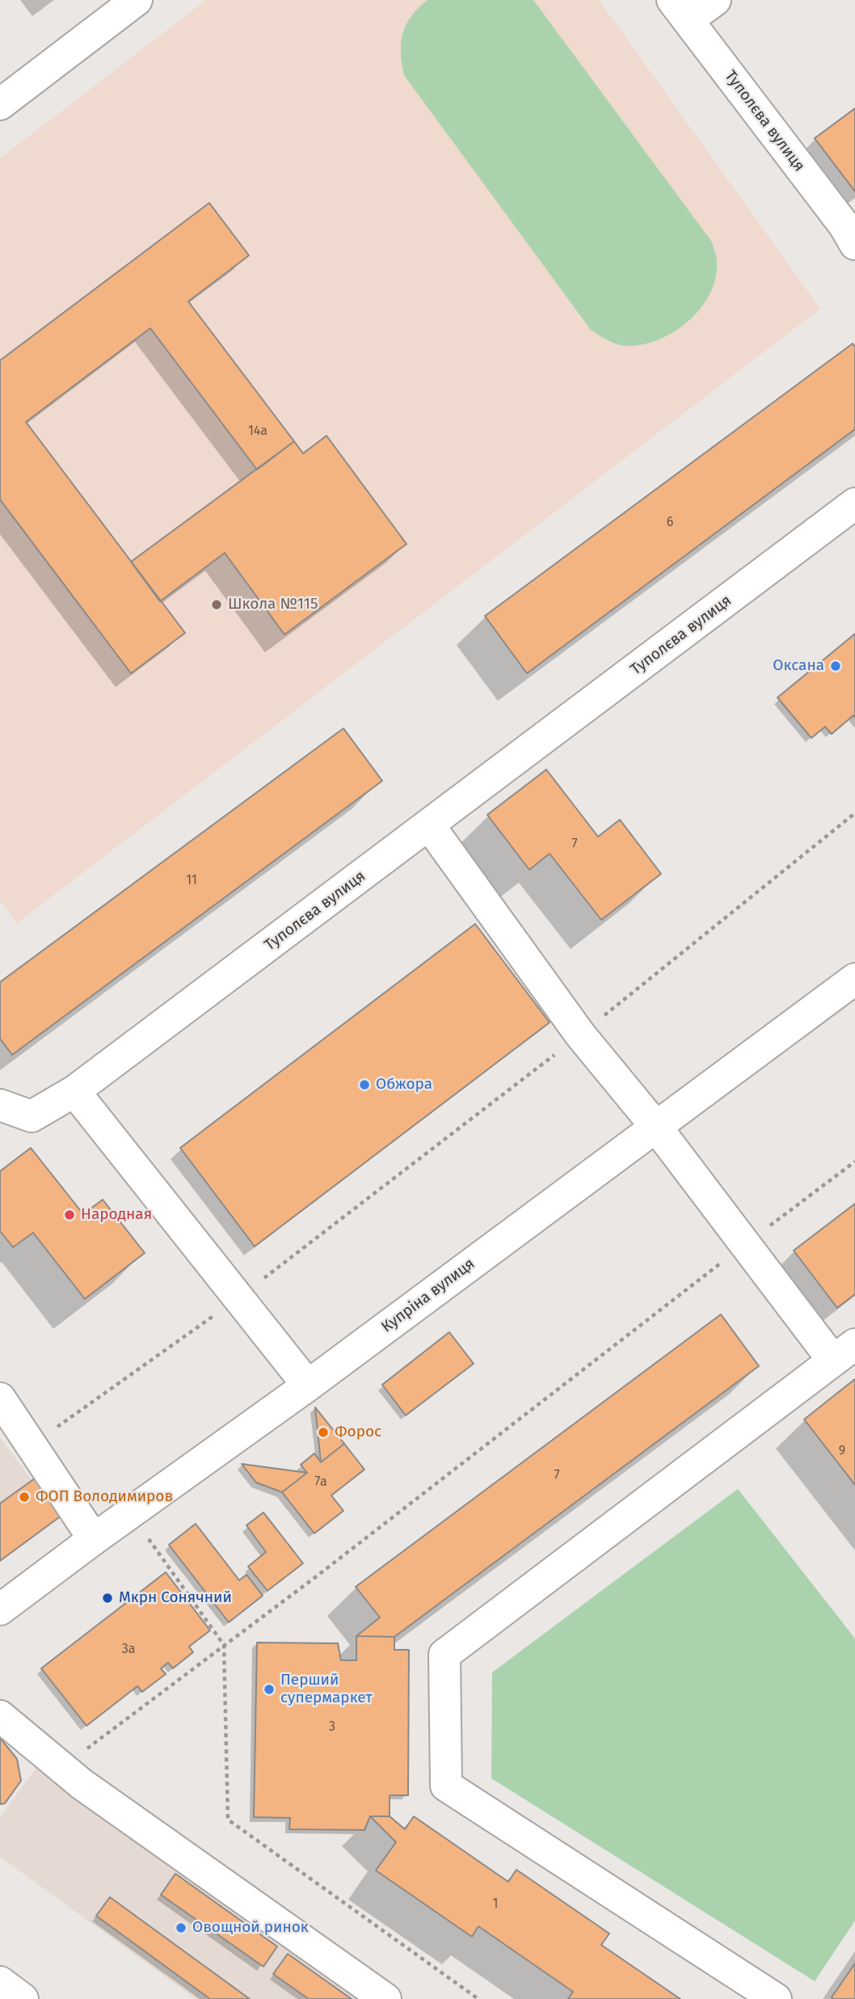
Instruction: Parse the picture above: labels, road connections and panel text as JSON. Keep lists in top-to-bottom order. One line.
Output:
{"streets":{"main road":["Туполєва вулиця","Купріна вулиця"]},"places":["Школа №115","Оксана","Обжора","Народная","Форос","ФОП Володимиров","Мкрн Сонячний","Перший супермаркет","Овощной ринок"],"house_numbers":["14а","6","7","11","9","7","7а","3а","3","1"]}
